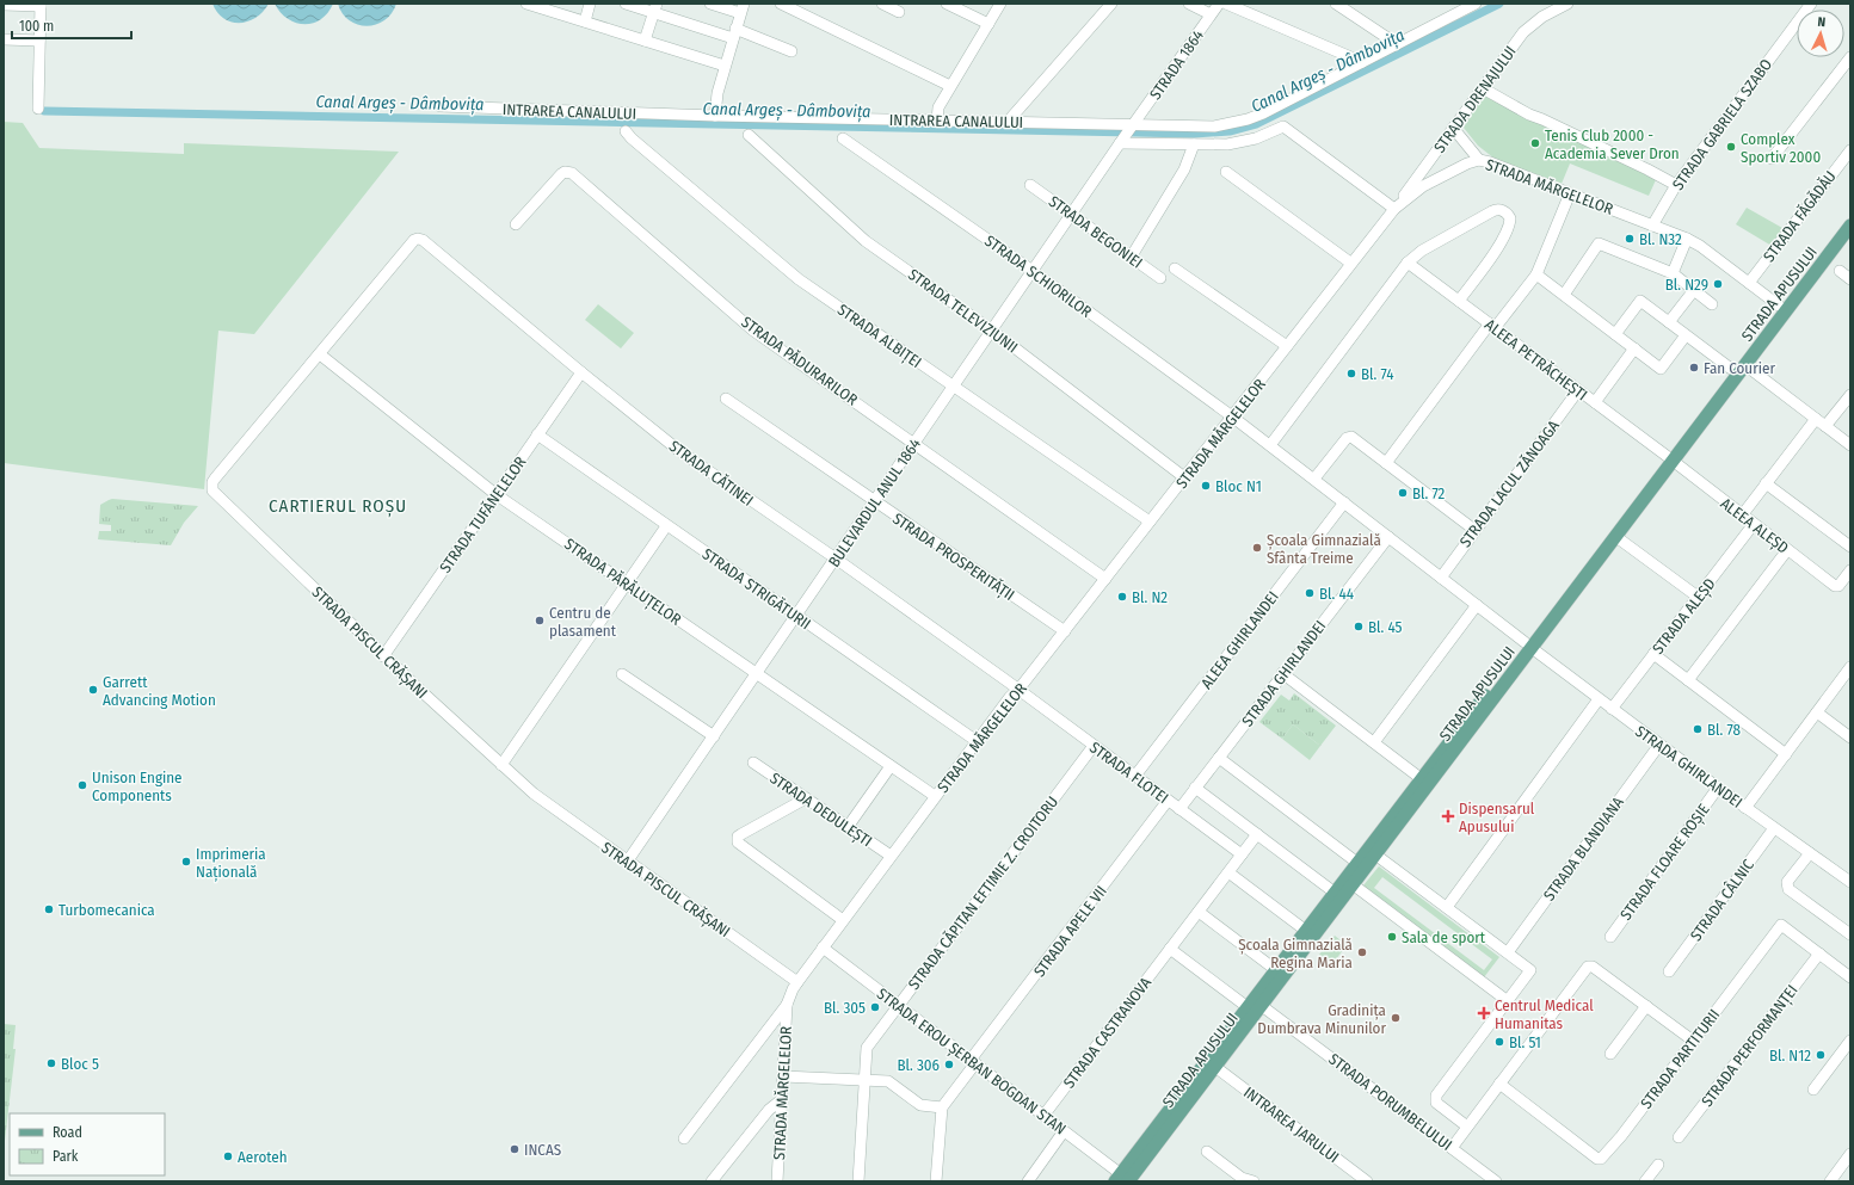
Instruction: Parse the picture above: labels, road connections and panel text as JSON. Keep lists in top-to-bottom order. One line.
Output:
{"streets":{"main road":["STRADA APUSULUI"],"street":["STRADA 1864","STRADA DRENAJULUI","INTRAREA CANALULUI","STRADA GABRIELA SZABO","STRADA MĂRGELELOR","STRADA FĂGĂDĂU","STRADA BEGONIEI","STRADA SCHIORILOR","STRADA TELEVIZIUNII","STRADA ALBIȚEI","ALEEA PETRĂCHEȘTI","STRADA PĂDURARILOR","STRADA CĂTINEI","STRADA LACUL ZĂNOAGA","BULEVARDUL ANUL 1864","STRADA TUFĂNELELOR","ALEEA ALEȘD","STRADA PROSPERITĂȚII","STRADA PĂRĂLUȚELOR","STRADA STRIGĂTURII","STRADA ALEȘD","ALEEA GHIRLANDEI","STRADA PISCUL CRĂȘANI","STRADA GHIRLANDEI","STRADA FLOTEI","STRADA DEDULEȘTI","STRADA BLANDIANA","STRADA FLOARE ROȘIE","STRADA CĂPITAN EFTIMIE Z. CROITORU","STRADA CÂLNIC","STRADA APELE VII","STRADA CASTRANOVA","STRADA PERFORMANȚEI","STRADA PARTITURII","STRADA EROU ȘERBAN BOGDAN STAN","STRADA PORUMBELULUI","INTRAREA JARULUI"]},"crossings":[["STRADA 1864","INTRAREA CANALULUI"],["STRADA 1864","BULEVARDUL ANUL 1864"],["STRADA DRENAJULUI","STRADA MĂRGELELOR"],["STRADA GABRIELA SZABO","STRADA MĂRGELELOR"],["STRADA MĂRGELELOR","STRADA FĂGĂDĂU"],["STRADA MĂRGELELOR","STRADA SCHIORILOR"],["STRADA MĂRGELELOR","STRADA APUSULUI"],["STRADA MĂRGELELOR","STRADA TELEVIZIUNII"],["STRADA MĂRGELELOR","STRADA ALBIȚEI"],["STRADA MĂRGELELOR","STRADA PĂDURARILOR"],["STRADA MĂRGELELOR","STRADA CĂTINEI"],["STRADA MĂRGELELOR","STRADA PROSPERITĂȚII"],["STRADA MĂRGELELOR","STRADA PĂRĂLUȚELOR"],["STRADA MĂRGELELOR","STRADA STRIGĂTURII"],["STRADA MĂRGELELOR","STRADA PISCUL CRĂȘANI"],["STRADA MĂRGELELOR","STRADA GHIRLANDEI"],["STRADA MĂRGELELOR","STRADA FLOTEI"],["STRADA MĂRGELELOR","STRADA DEDULEȘTI"],["STRADA MĂRGELELOR","STRADA EROU ȘERBAN BOGDAN STAN"],["STRADA BEGONIEI","BULEVARDUL ANUL 1864"],["STRADA SCHIORILOR","BULEVARDUL ANUL 1864"],["STRADA SCHIORILOR","STRADA GHIRLANDEI"],["STRADA APUSULUI","ALEEA PETRĂCHEȘTI"],["STRADA APUSULUI","ALEEA ALEȘD"],["STRADA APUSULUI","STRADA GHIRLANDEI"],["STRADA APUSULUI","STRADA EROU ȘERBAN BOGDAN STAN"],["STRADA APUSULUI","STRADA PORUMBELULUI"],["STRADA APUSULUI","INTRAREA JARULUI"],["STRADA TELEVIZIUNII","BULEVARDUL ANUL 1864"],["STRADA ALBIȚEI","BULEVARDUL ANUL 1864"],["ALEEA PETRĂCHEȘTI","STRADA LACUL ZĂNOAGA"],["ALEEA PETRĂCHEȘTI","ALEEA ALEȘD"],["STRADA PĂDURARILOR","BULEVARDUL ANUL 1864"],["STRADA CĂTINEI","BULEVARDUL ANUL 1864"],["STRADA CĂTINEI","STRADA TUFĂNELELOR"],["STRADA CĂTINEI","STRADA PISCUL CRĂȘANI"],["STRADA CĂTINEI","STRADA FLOTEI"],["STRADA LACUL ZĂNOAGA","STRADA GHIRLANDEI"],["BULEVARDUL ANUL 1864","STRADA PROSPERITĂȚII"],["BULEVARDUL ANUL 1864","STRADA PĂRĂLUȚELOR"],["BULEVARDUL ANUL 1864","STRADA STRIGĂTURII"],["BULEVARDUL ANUL 1864","STRADA PISCUL CRĂȘANI"],["STRADA TUFĂNELELOR","STRADA PĂRĂLUȚELOR"],["STRADA TUFĂNELELOR","STRADA STRIGĂTURII"],["STRADA TUFĂNELELOR","STRADA PISCUL CRĂȘANI"],["ALEEA ALEȘD","STRADA ALEȘD"],["STRADA PĂRĂLUȚELOR","STRADA PISCUL CRĂȘANI"],["STRADA ALEȘD","STRADA GHIRLANDEI"],["ALEEA GHIRLANDEI","STRADA GHIRLANDEI"],["ALEEA GHIRLANDEI","STRADA FLOTEI"],["STRADA GHIRLANDEI","STRADA FLOTEI"],["STRADA GHIRLANDEI","STRADA BLANDIANA"],["STRADA GHIRLANDEI","STRADA FLOARE ROȘIE"],["STRADA GHIRLANDEI","STRADA CÂLNIC"],["STRADA FLOTEI","STRADA CĂPITAN EFTIMIE Z. CROITORU"],["STRADA FLOTEI","STRADA APELE VII"],["STRADA FLOTEI","STRADA CASTRANOVA"],["STRADA CĂPITAN EFTIMIE Z. CROITORU","STRADA EROU ȘERBAN BOGDAN STAN"],["STRADA APELE VII","STRADA EROU ȘERBAN BOGDAN STAN"],["STRADA CASTRANOVA","STRADA EROU ȘERBAN BOGDAN STAN"],["STRADA PERFORMANȚEI","STRADA PARTITURII"]],"districts":["CARTIERUL ROȘU"],"water":["Canal Argeș - Dâmbovița"],"places":{"other":["Tenis Club 2000 - Academia Sever Dron","Complex Sportiv 2000","Bl. N32","Bl. N29","Fan Courier","Bl. 74","Bloc N1","Bl. 72","Școala Gimnazială Sfânta Treime","Bl. 44","Bl. N2","Centru de plasament","Bl. 45","Garrett Advancing Motion","Bl. 78","Unison Engine Components","Imprimeria Națională","Turbomecanica","Sala de sport","Școala Gimnazială Regina Maria","Bl. 305","Gradinița Dumbrava Minunilor","Bl. 51","Bl. N12","Bloc 5","Bl. 306","INCAS","Aeroteh"],"health":["Dispensarul Apusului","Centrul Medical Humanitas"]},"legend":["Road","Park"],"scale_bar":"100 m","north":"top"}
